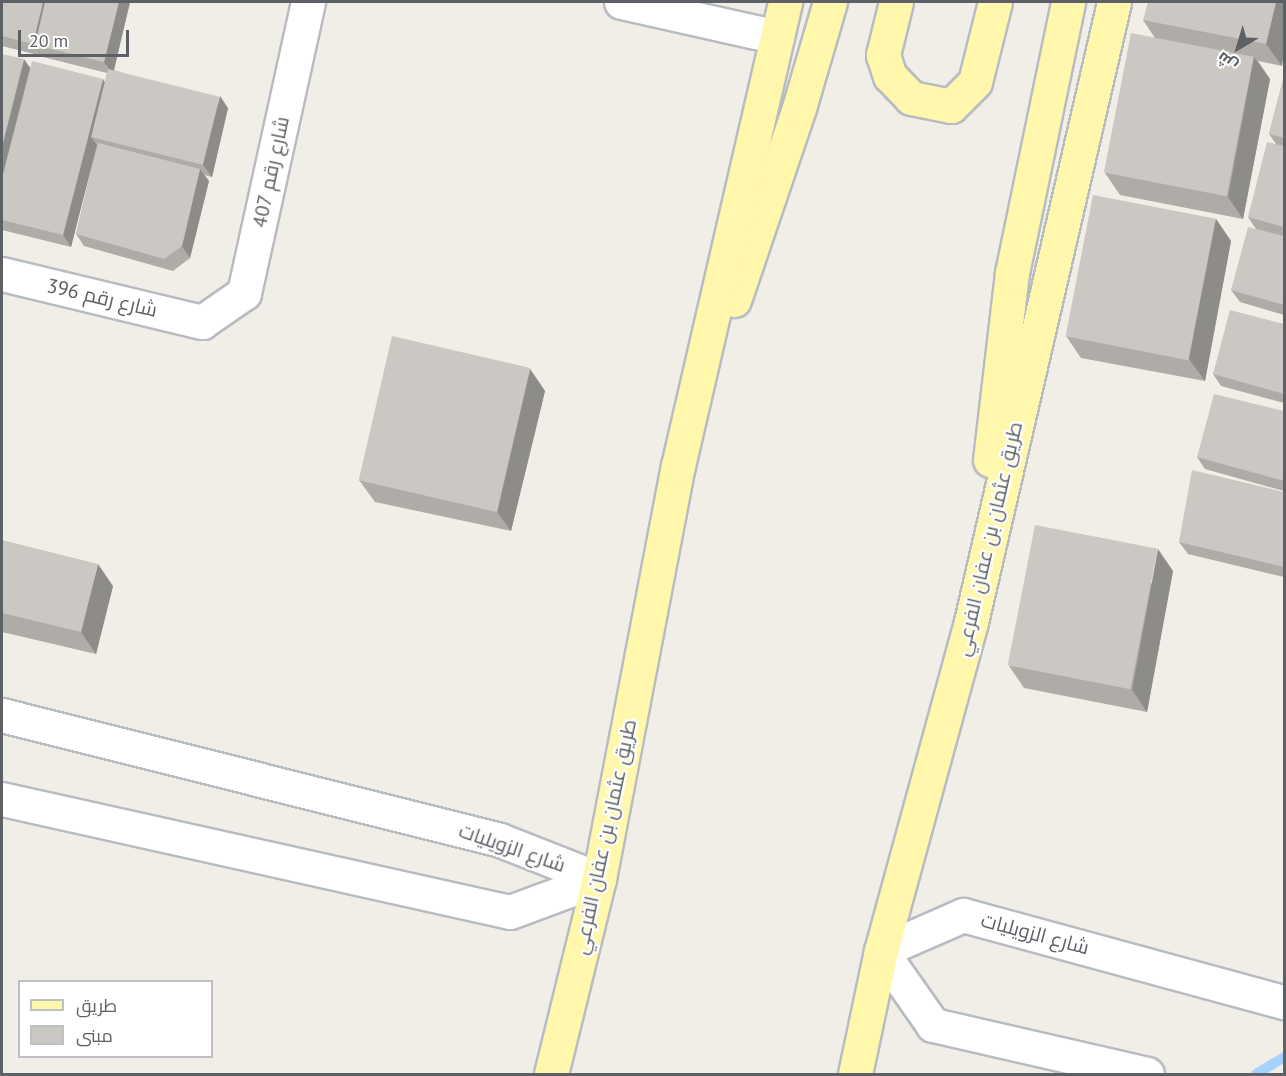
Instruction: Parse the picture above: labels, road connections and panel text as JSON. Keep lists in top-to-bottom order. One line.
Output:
{"streets":{"main road":["طريق عثمان بن عفان الفرعي"],"street":["شارع رقم 407","شارع رقم 396","شارع الزويليات"]},"crossings":[["شارع رقم 407","شارع رقم 396"],["طريق عثمان بن عفان الفرعي","شارع الزويليات"]],"legend":["طريق","مبنى"],"scale_bar":"20 m","north":"bottom left"}
